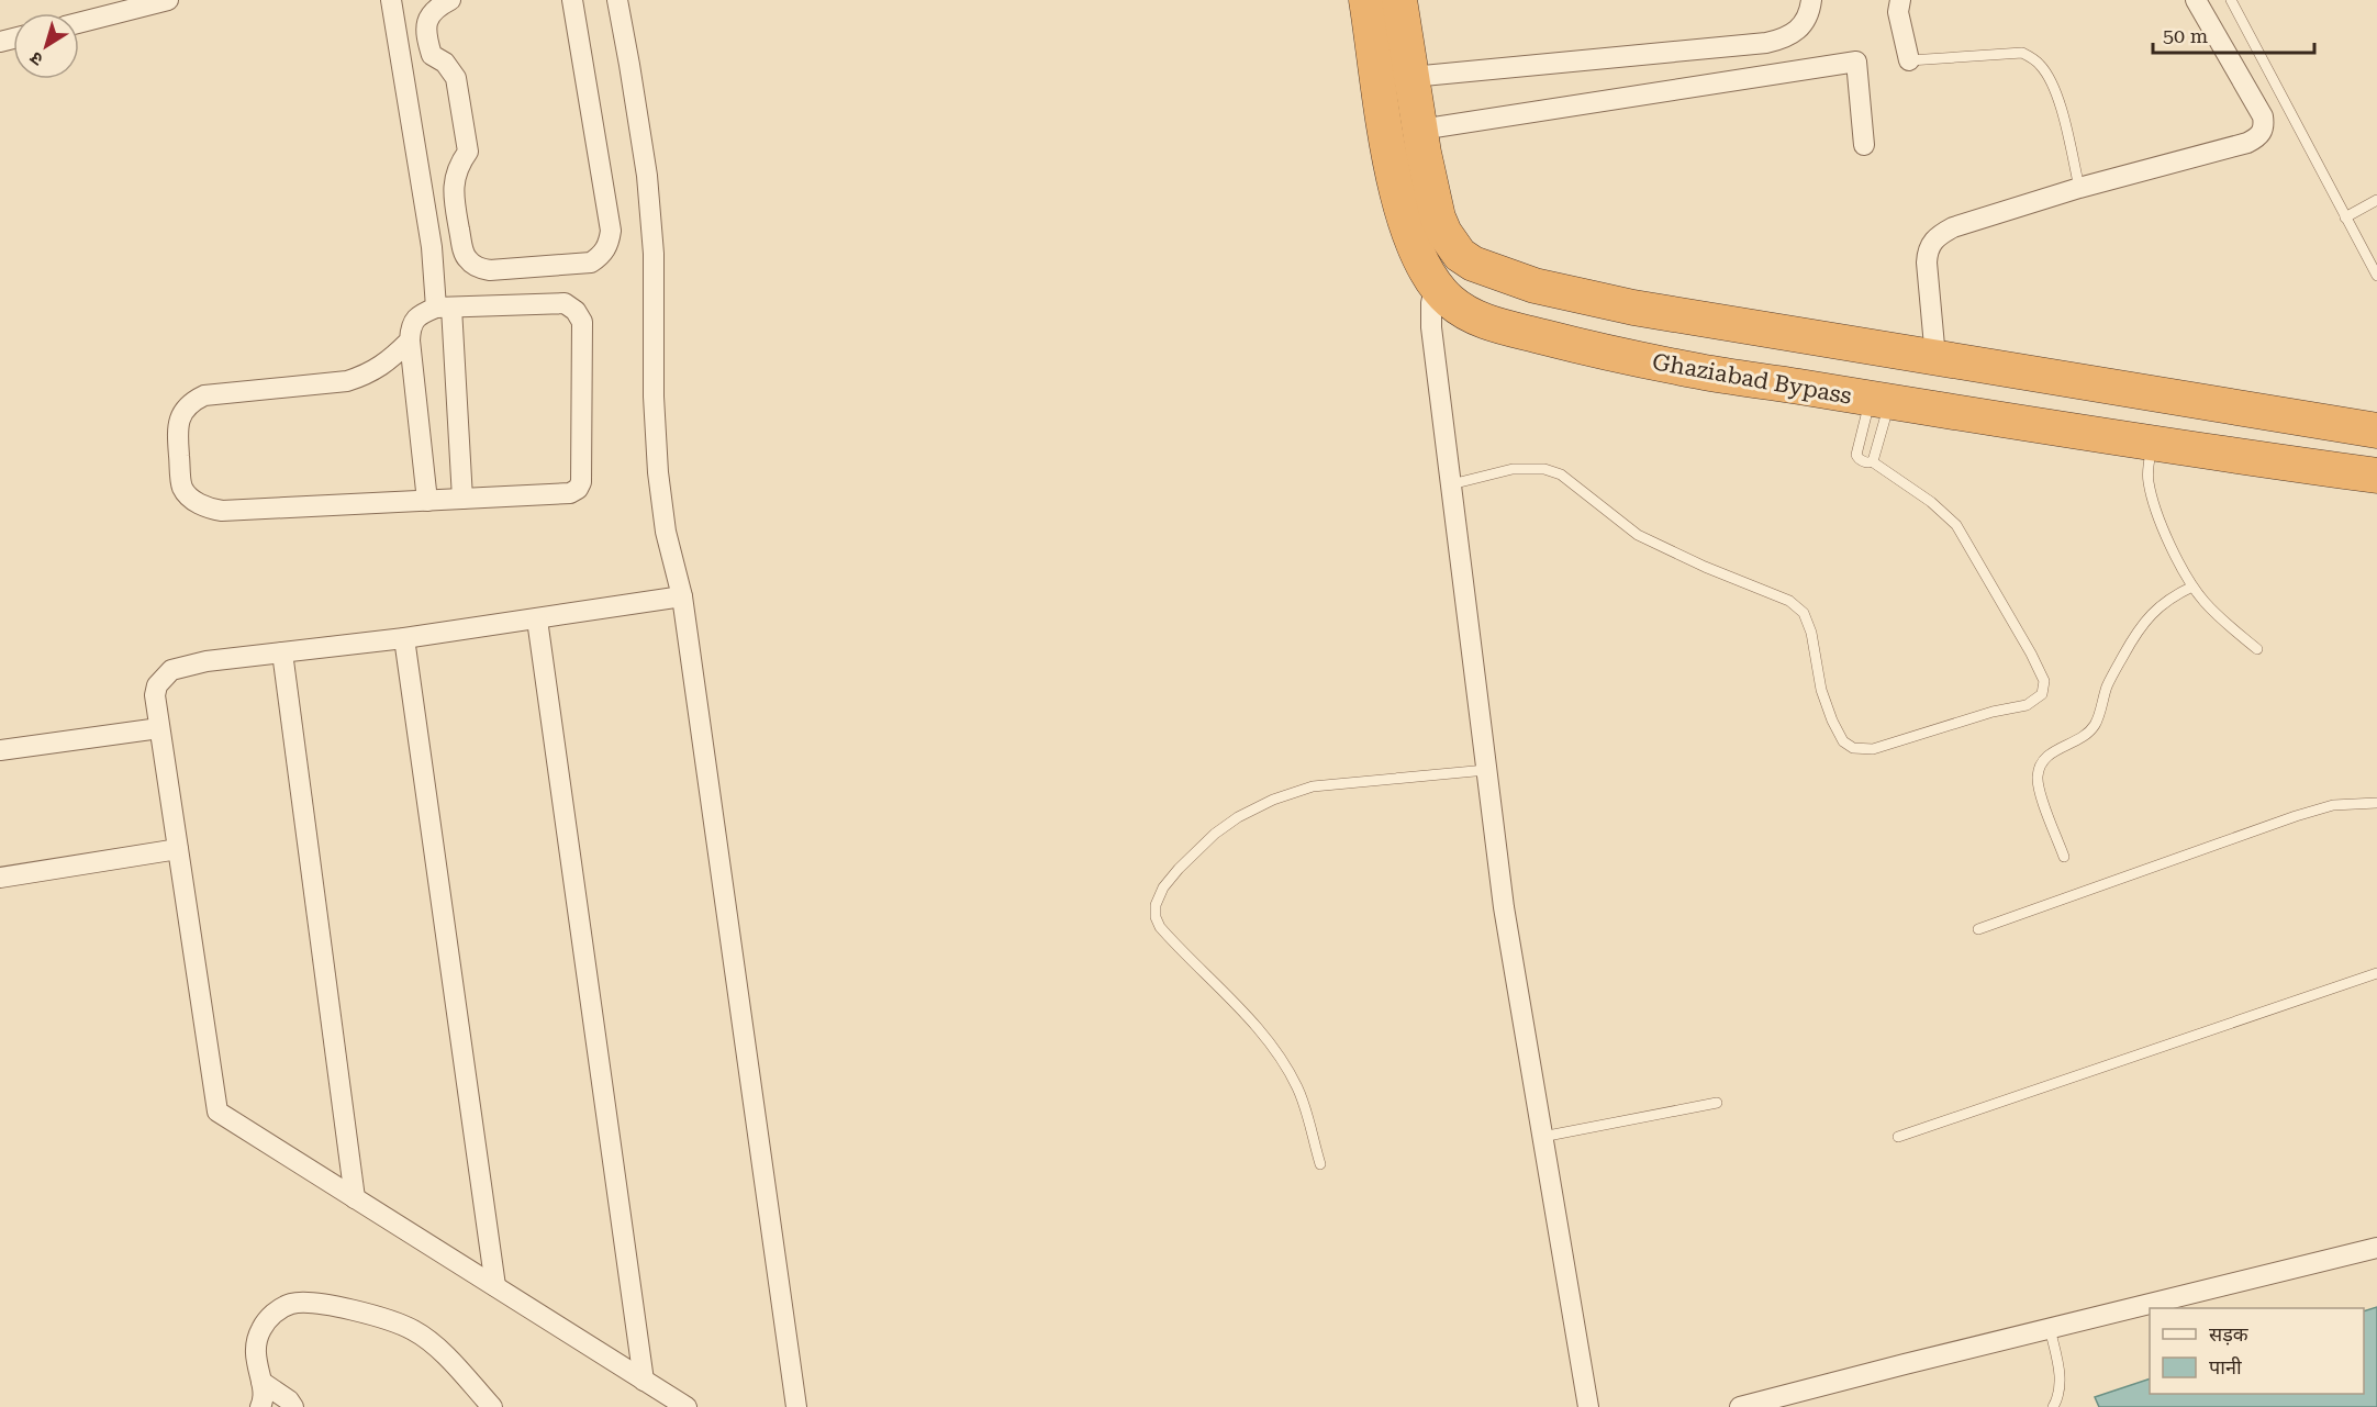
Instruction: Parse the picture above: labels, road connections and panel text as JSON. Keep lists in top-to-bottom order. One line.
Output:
{"streets":{"highway":["Ghaziabad Bypass"]},"legend":["सड़क","पानी"],"scale_bar":"50 m","north":"bottom left"}
